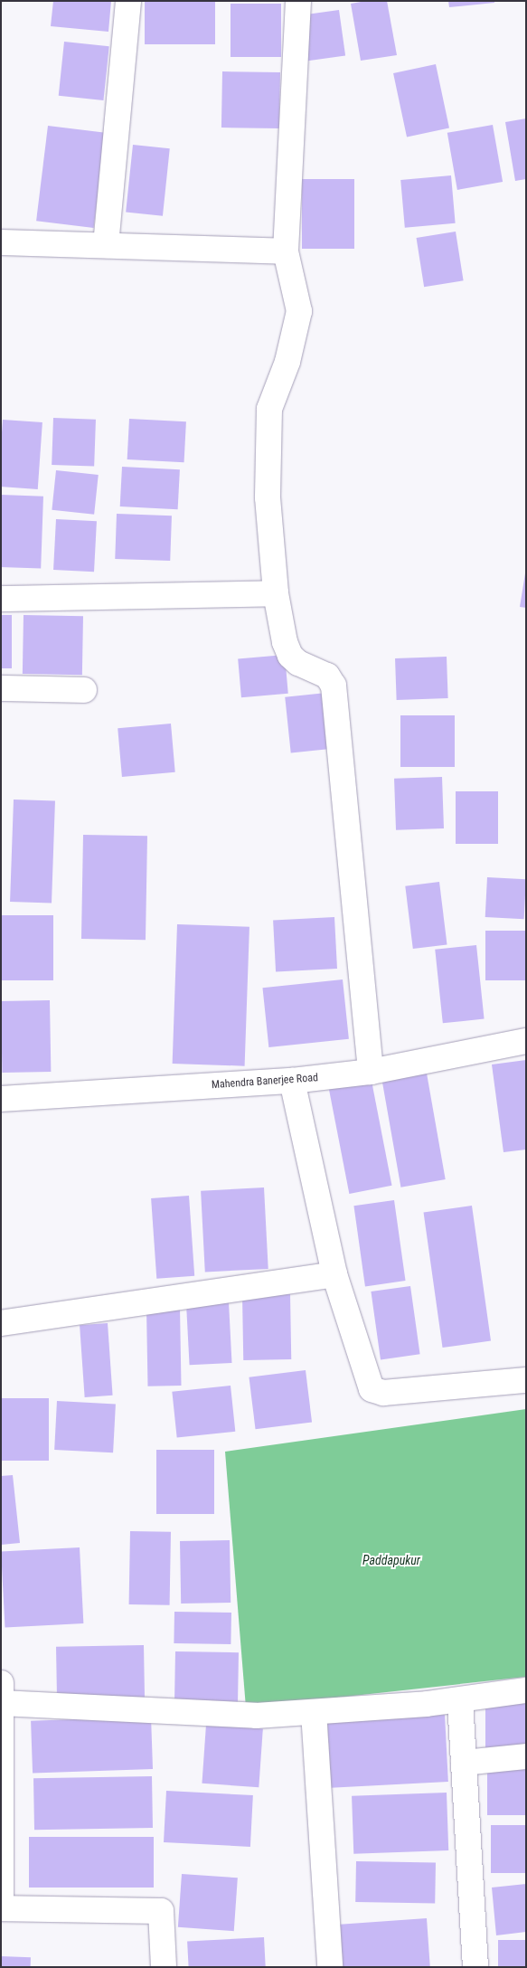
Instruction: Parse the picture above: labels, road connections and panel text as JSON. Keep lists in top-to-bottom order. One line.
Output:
{"streets":{"street":["Mahendra Banerjee Road"]},"water":["Paddapukur"]}
